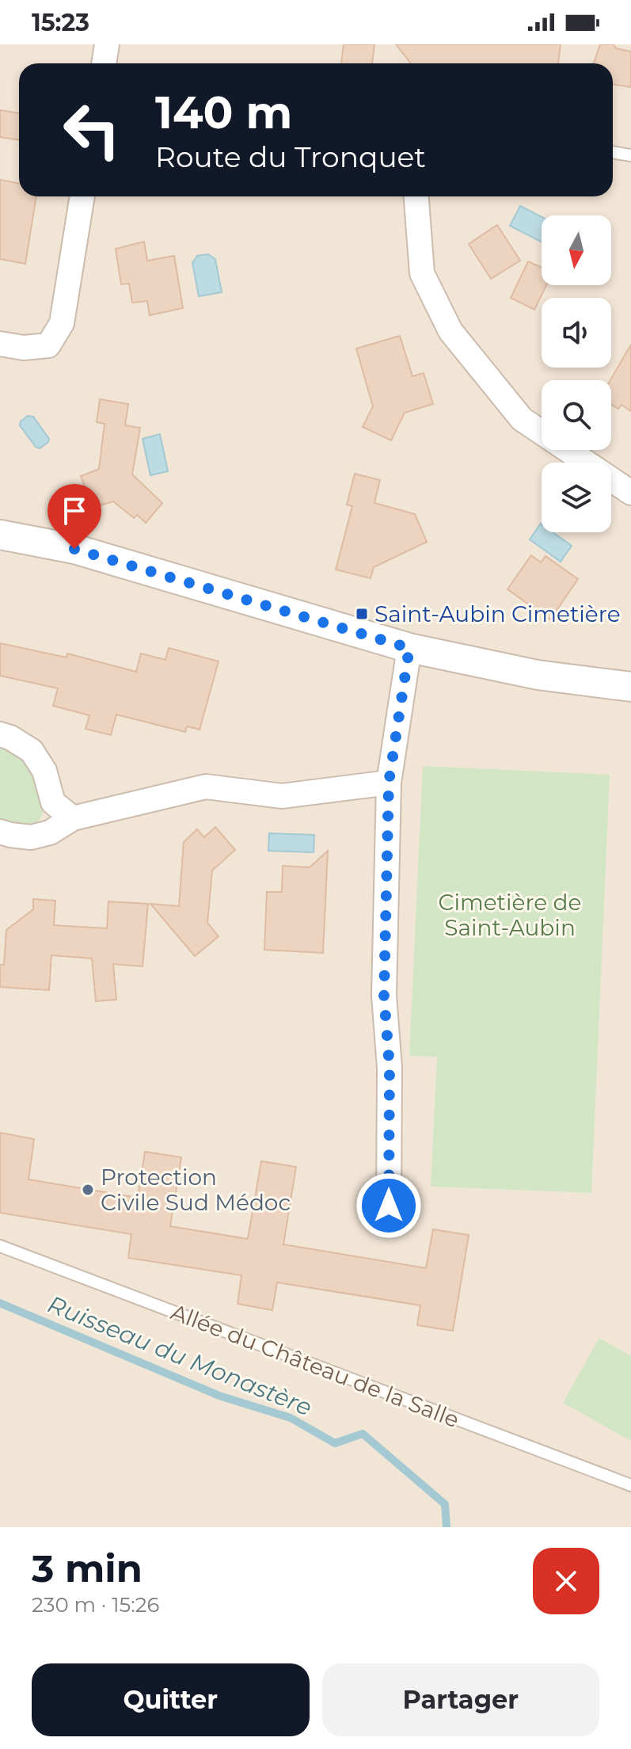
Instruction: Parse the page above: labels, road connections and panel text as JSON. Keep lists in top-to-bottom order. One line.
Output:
{"streets":{"lane":["Allée du Château de la Salle"]},"water":["Ruisseau du Monastère"],"parks":["Cimetière de Saint-Aubin"],"places":{"transit":["Saint-Aubin Cimetière"],"other":["Protection Civile Sud Médoc"]},"north":"bottom","page":{"status":"15:23","turn":["140 m","Route du Tronquet"],"heading":["3 min","230 m · 15:26"],"buttons":["Quitter","Partager"]}}
